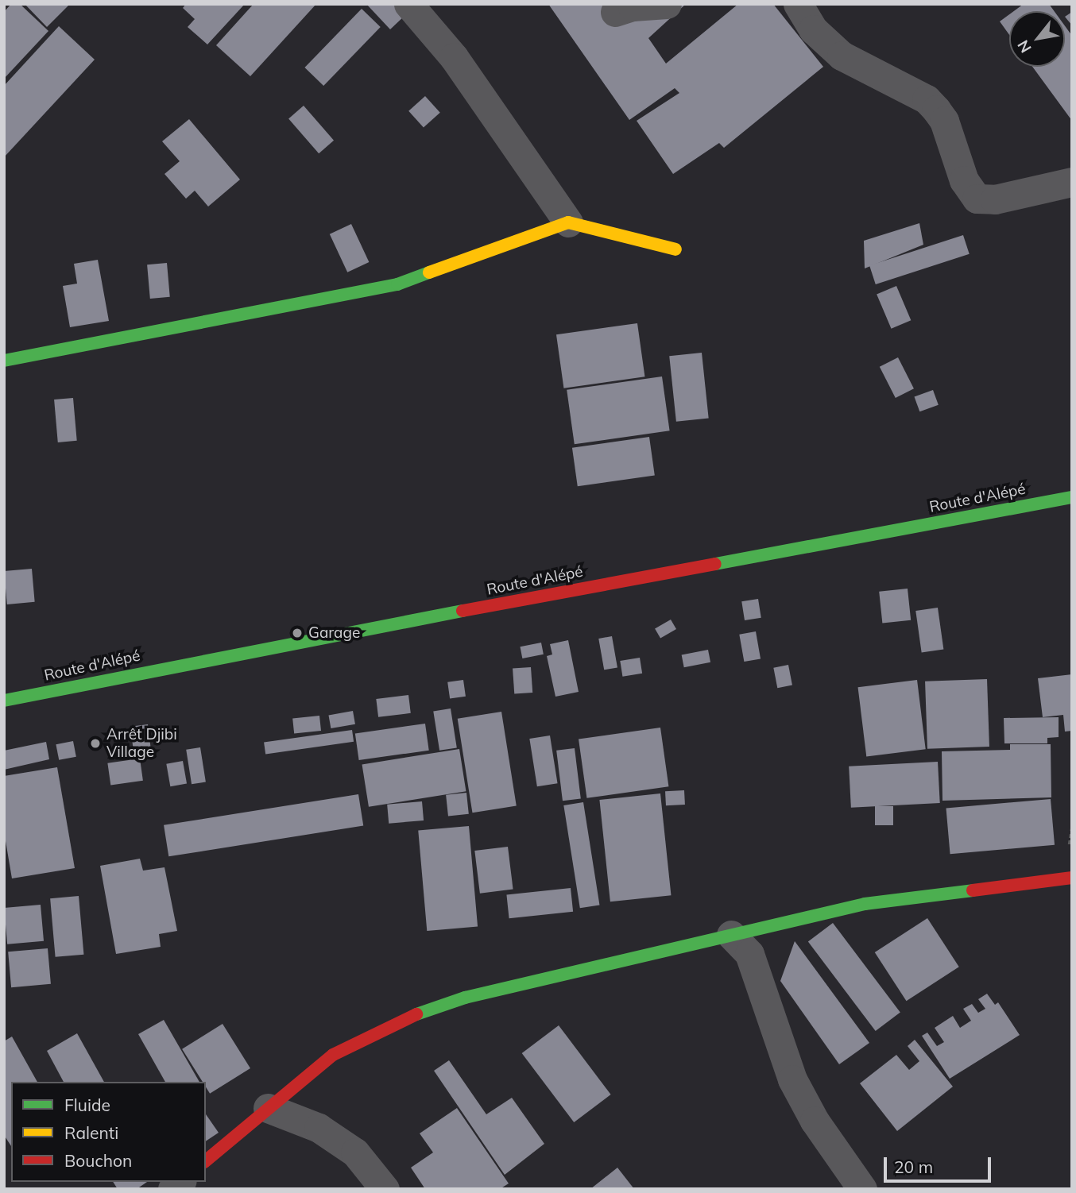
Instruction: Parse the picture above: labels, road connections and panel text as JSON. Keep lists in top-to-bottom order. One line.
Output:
{"streets":{"street":["Route d'Alépé"]},"places":["Garage","Arrêt Djibi Village"],"legend":["Fluide","Ralenti","Bouchon"],"scale_bar":"20 m","north":"bottom left"}
